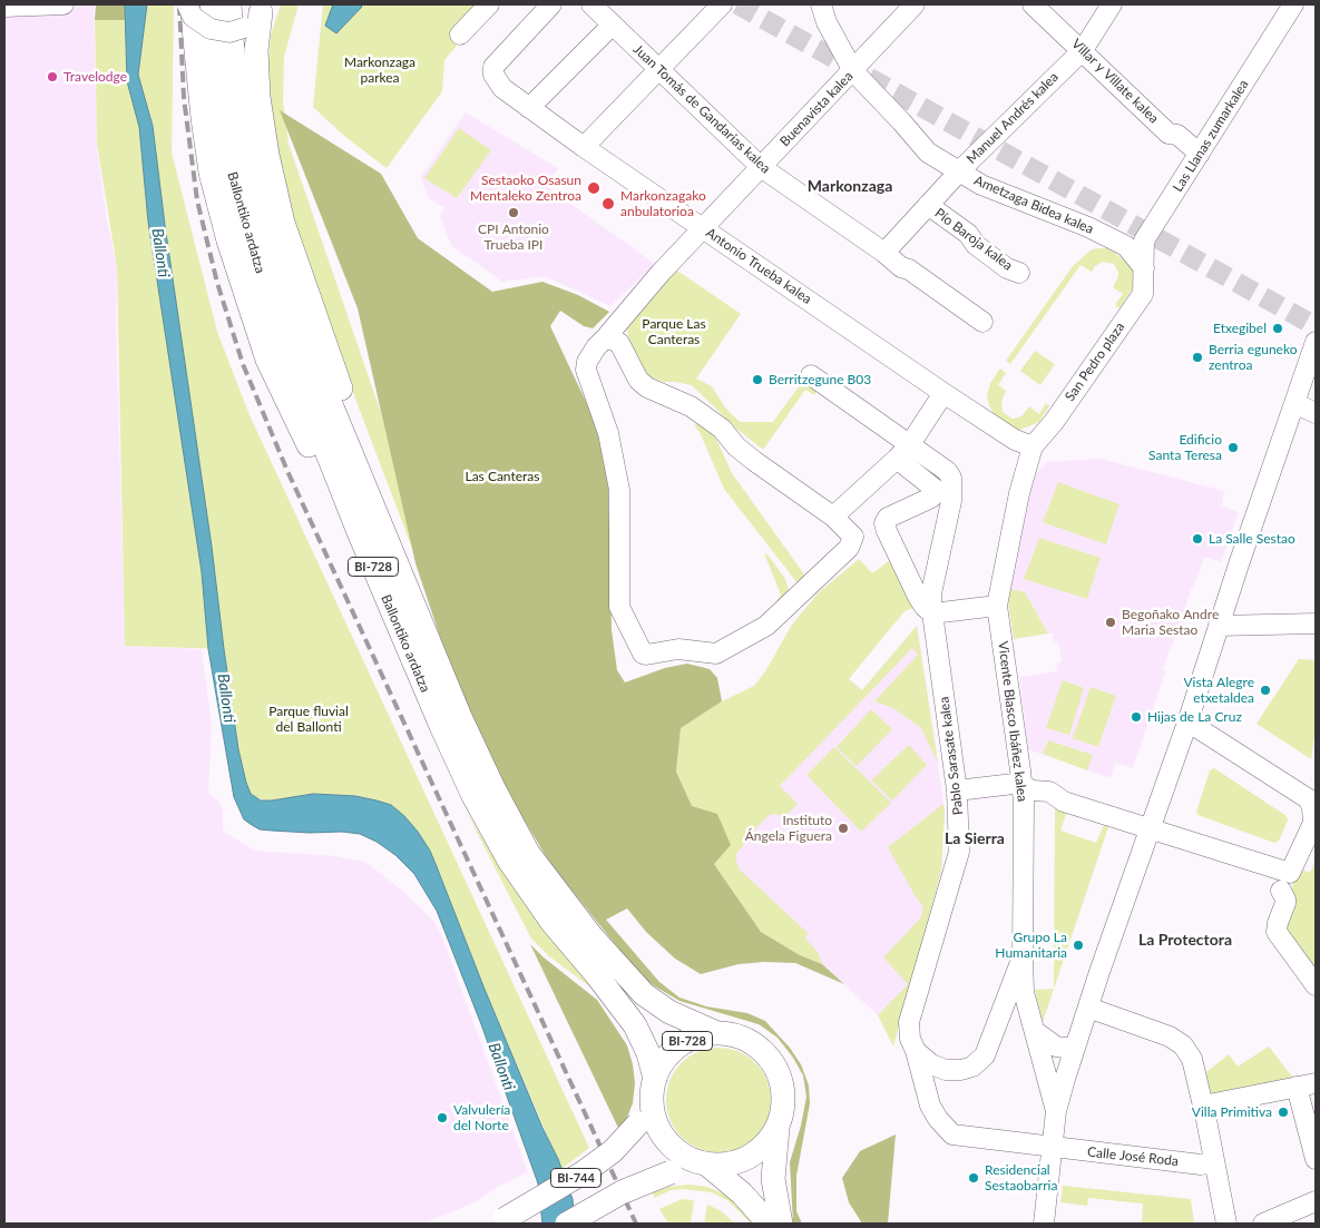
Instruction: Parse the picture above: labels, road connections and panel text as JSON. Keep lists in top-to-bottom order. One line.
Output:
{"streets":{"main road":["Ballontiko ardatza","BI-728","BI-744"],"street":["Villar y Villate kalea","Juan Tomás de Gandarias kalea","Buenavista kalea","Manuel Andrés kalea","Las Llanas zumarkalea","Ametzaga Bidea kalea","Pío Baroja kalea","Antonio Trueba kalea","San Pedro plaza","Vicente Blasco Ibáñez kalea","Pablo Sarasate kalea","Calle José Roda"]},"crossings":[["Villar y Villate kalea","Manuel Andrés kalea"],["Villar y Villate kalea","Las Llanas zumarkalea"],["Juan Tomás de Gandarias kalea","Buenavista kalea"],["Juan Tomás de Gandarias kalea","Manuel Andrés kalea"],["Buenavista kalea","Ametzaga Bidea kalea"],["Buenavista kalea","Antonio Trueba kalea"],["Manuel Andrés kalea","Ametzaga Bidea kalea"],["Manuel Andrés kalea","Pío Baroja kalea"],["Las Llanas zumarkalea","Ametzaga Bidea kalea"],["Las Llanas zumarkalea","San Pedro plaza"],["Ametzaga Bidea kalea","San Pedro plaza"],["Ballontiko ardatza","BI-728"],["Ballontiko ardatza","BI-744"],["Antonio Trueba kalea","San Pedro plaza"],["Antonio Trueba kalea","Vicente Blasco Ibáñez kalea"],["San Pedro plaza","Vicente Blasco Ibáñez kalea"],["BI-728","BI-744"],["Pablo Sarasate kalea","Calle José Roda"]],"districts":["Markonzaga","La Sierra","La Protectora"],"water":["Ballonti"],"parks":["Markonzaga parkea","Parque Las Canteras","Las Canteras","Parque fluvial del Ballonti"],"places":["Travelodge","Sestaoko Osasun Mentaleko Zentroa","Markonzagako anbulatorioa","CPI Antonio Trueba IPI","Etxegibel","Berria eguneko zentroa","Berritzegune B03","Edificio Santa Teresa","La Salle Sestao","Begoñako Andre Maria Sestao","Vista Alegre etxetaldea","Hijas de La Cruz","Instituto Ángela Figuera","Grupo La Humanitaria","Villa Primitiva","Valvulería del Norte","Residencial Sestaobarria"]}
